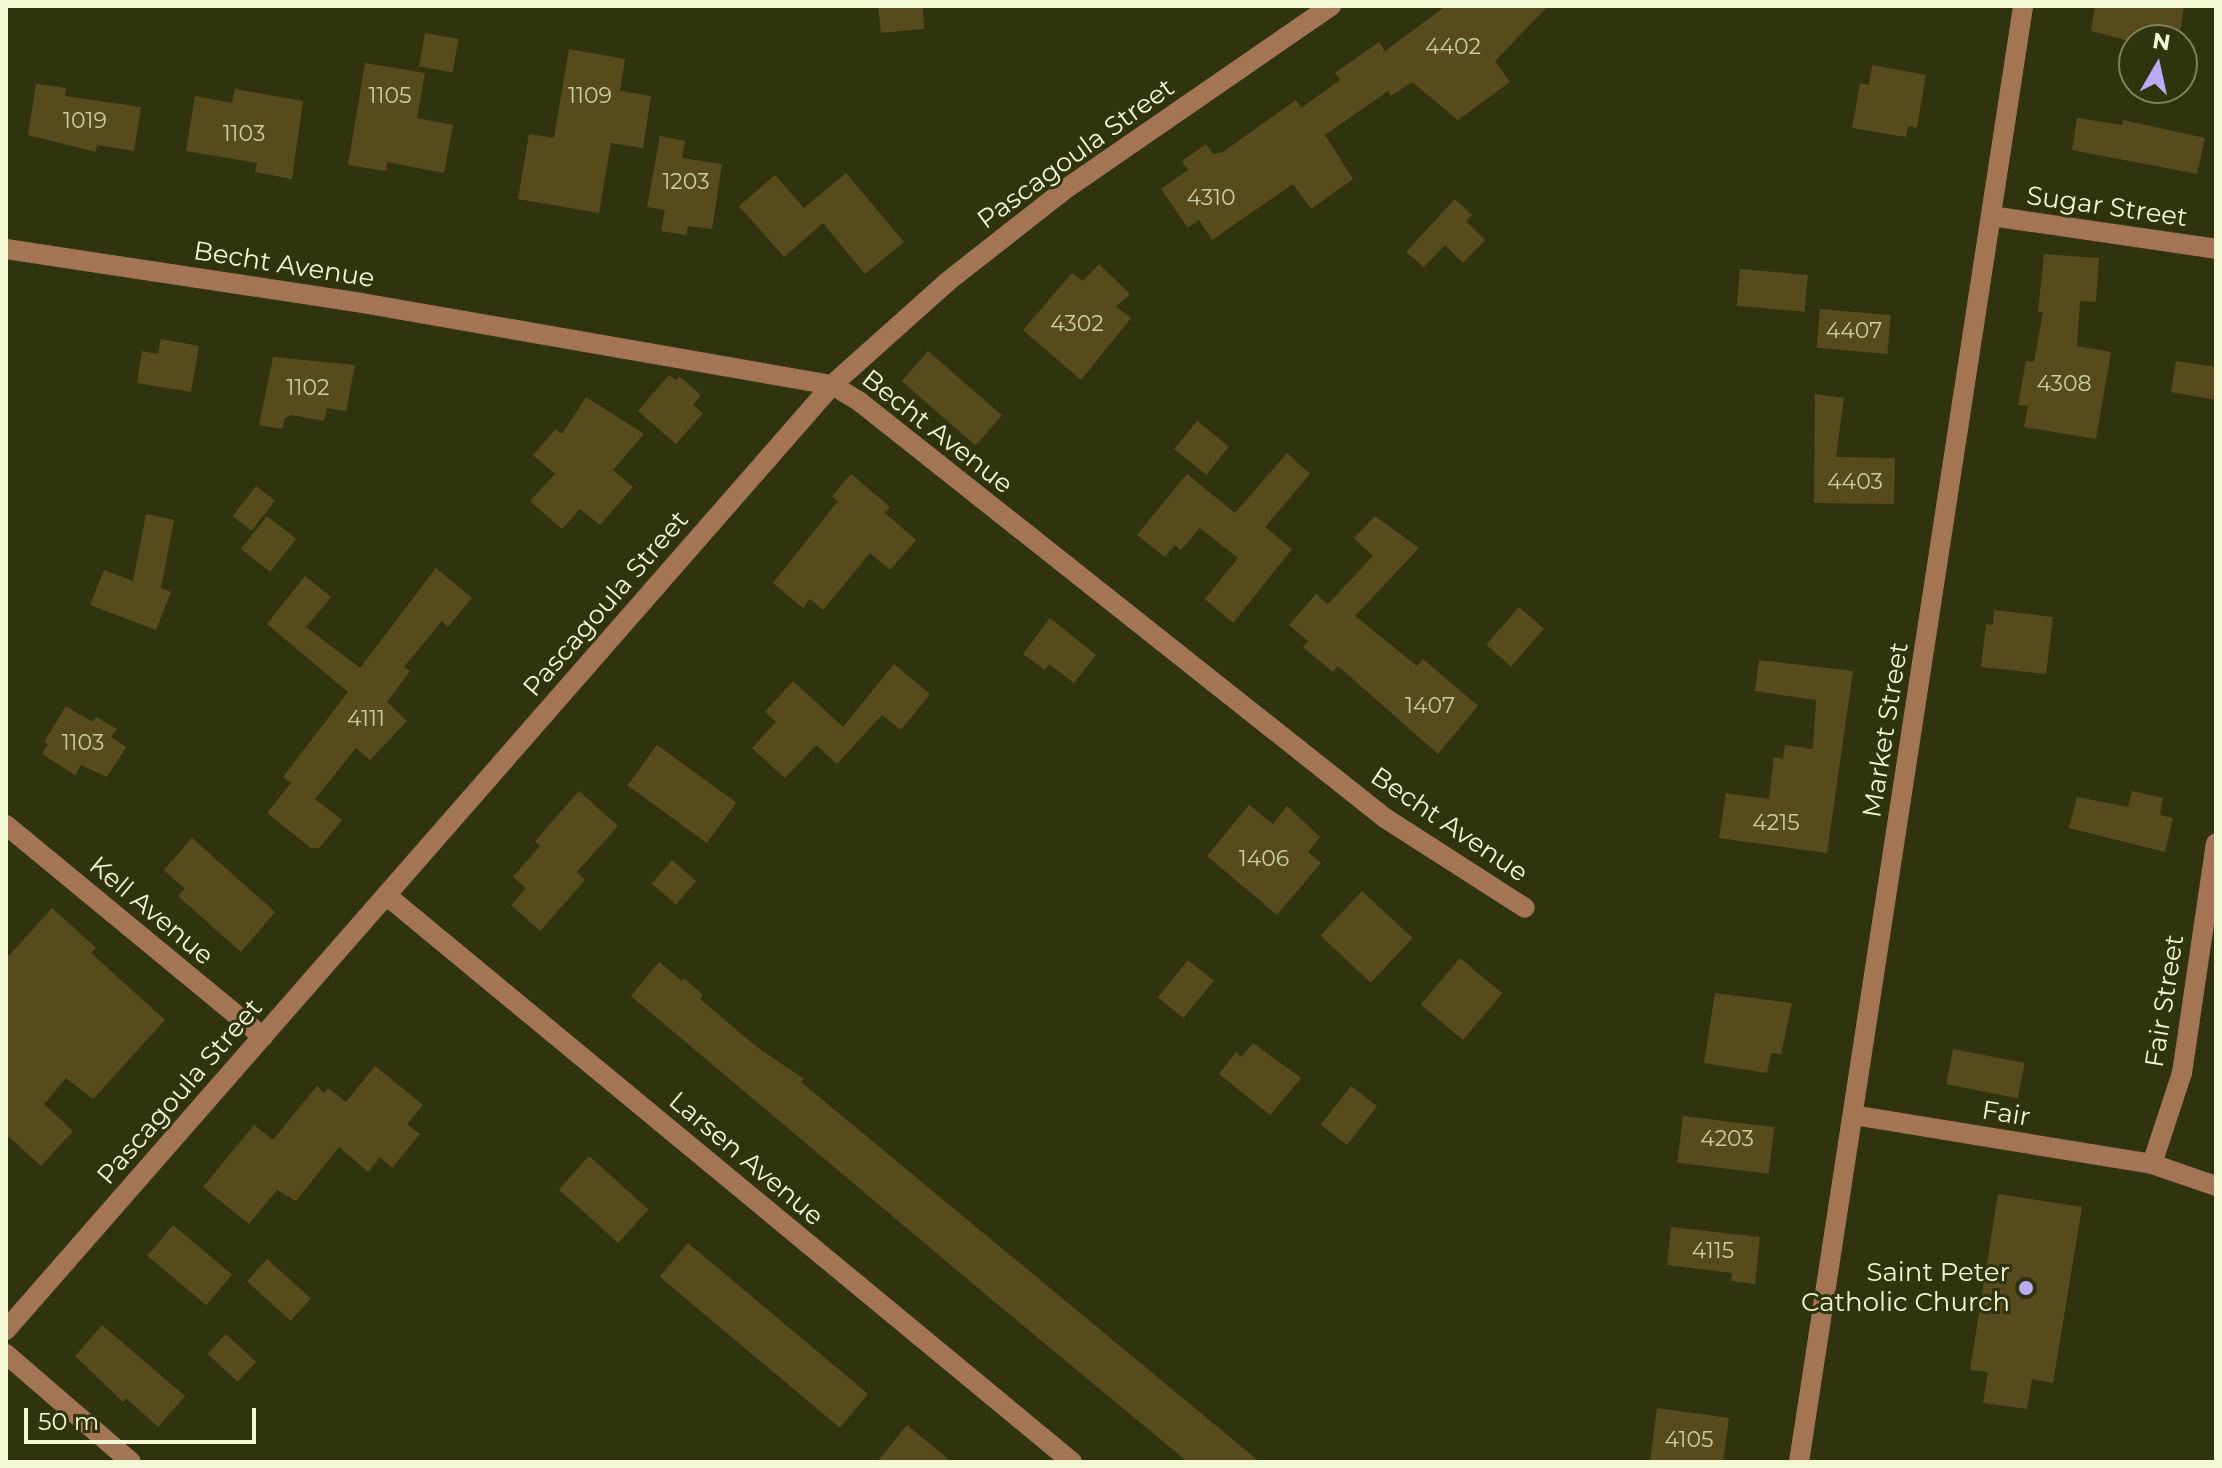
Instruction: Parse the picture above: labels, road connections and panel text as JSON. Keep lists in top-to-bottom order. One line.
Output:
{"streets":{"street":["Pascagoula Street","Sugar Street","Becht Avenue","Market Street","Kell Avenue","Fair Street","Fair","Larsen Avenue"]},"crossings":[["Pascagoula Street","Becht Avenue"],["Pascagoula Street","Kell Avenue"],["Pascagoula Street","Larsen Avenue"],["Sugar Street","Market Street"],["Market Street","Fair"],["Fair Street","Fair"]],"places":["Saint Peter Catholic Church"],"house_numbers":["4402","1105","1109","1019","1103","1203","4310","4302","4407","4308","1102","4403","1407","4111","1103","4215","1406","4203","4115","4105"],"scale_bar":"50 m","north":"top"}
